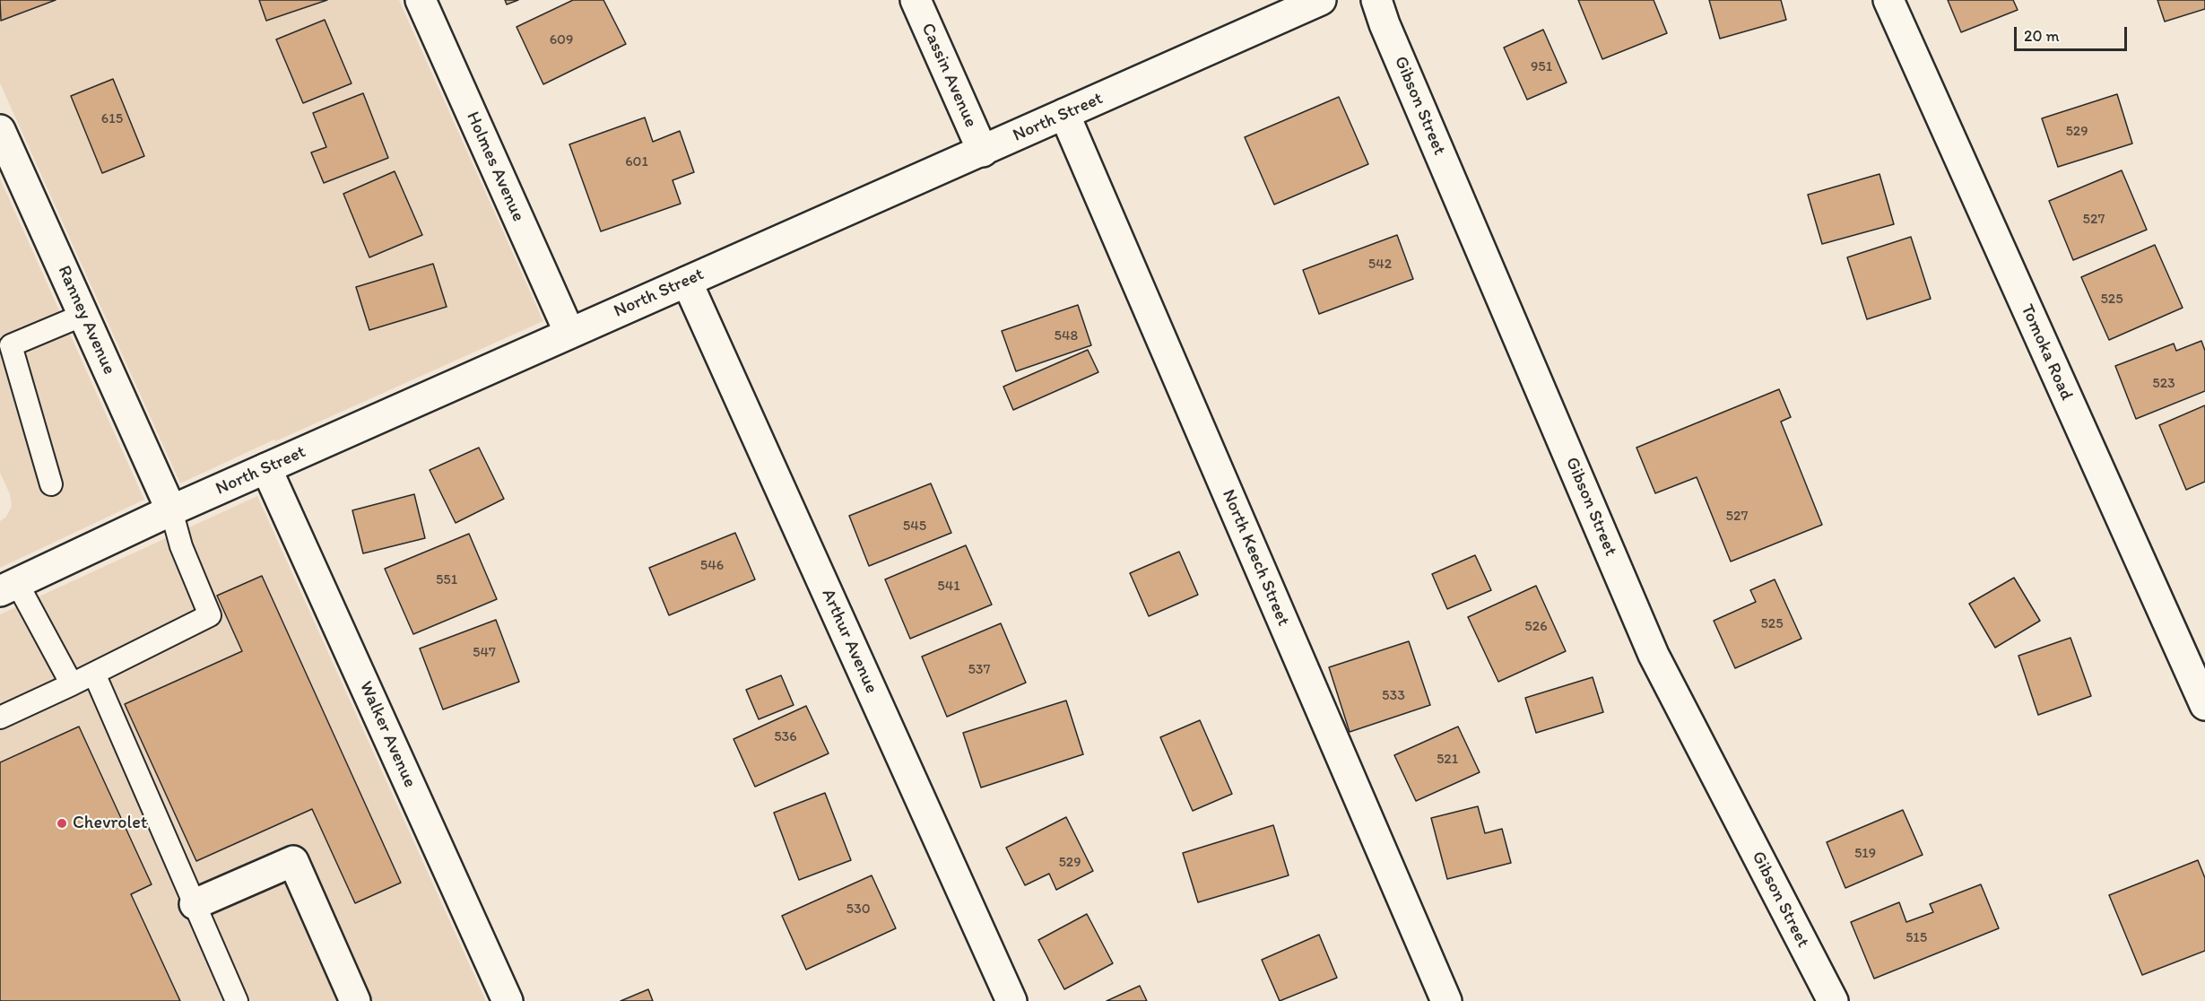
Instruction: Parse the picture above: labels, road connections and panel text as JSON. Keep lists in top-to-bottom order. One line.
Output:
{"streets":{"street":["Cassin Avenue","Gibson Street","North Street","Holmes Avenue","Ranney Avenue","Tomoka Road","North Keech Street","Arthur Avenue","Walker Avenue"]},"crossings":[["Cassin Avenue","North Street"],["North Street","Holmes Avenue"],["North Street","Ranney Avenue"],["North Street","North Keech Street"],["North Street","Arthur Avenue"],["North Street","Walker Avenue"]],"places":["Chevrolet"],"house_numbers":["609","951","615","529","601","527","542","525","548","523","527","545","546","551","541","525","526","547","537","533","536","521","519","529","530","515"],"scale_bar":"20 m"}
